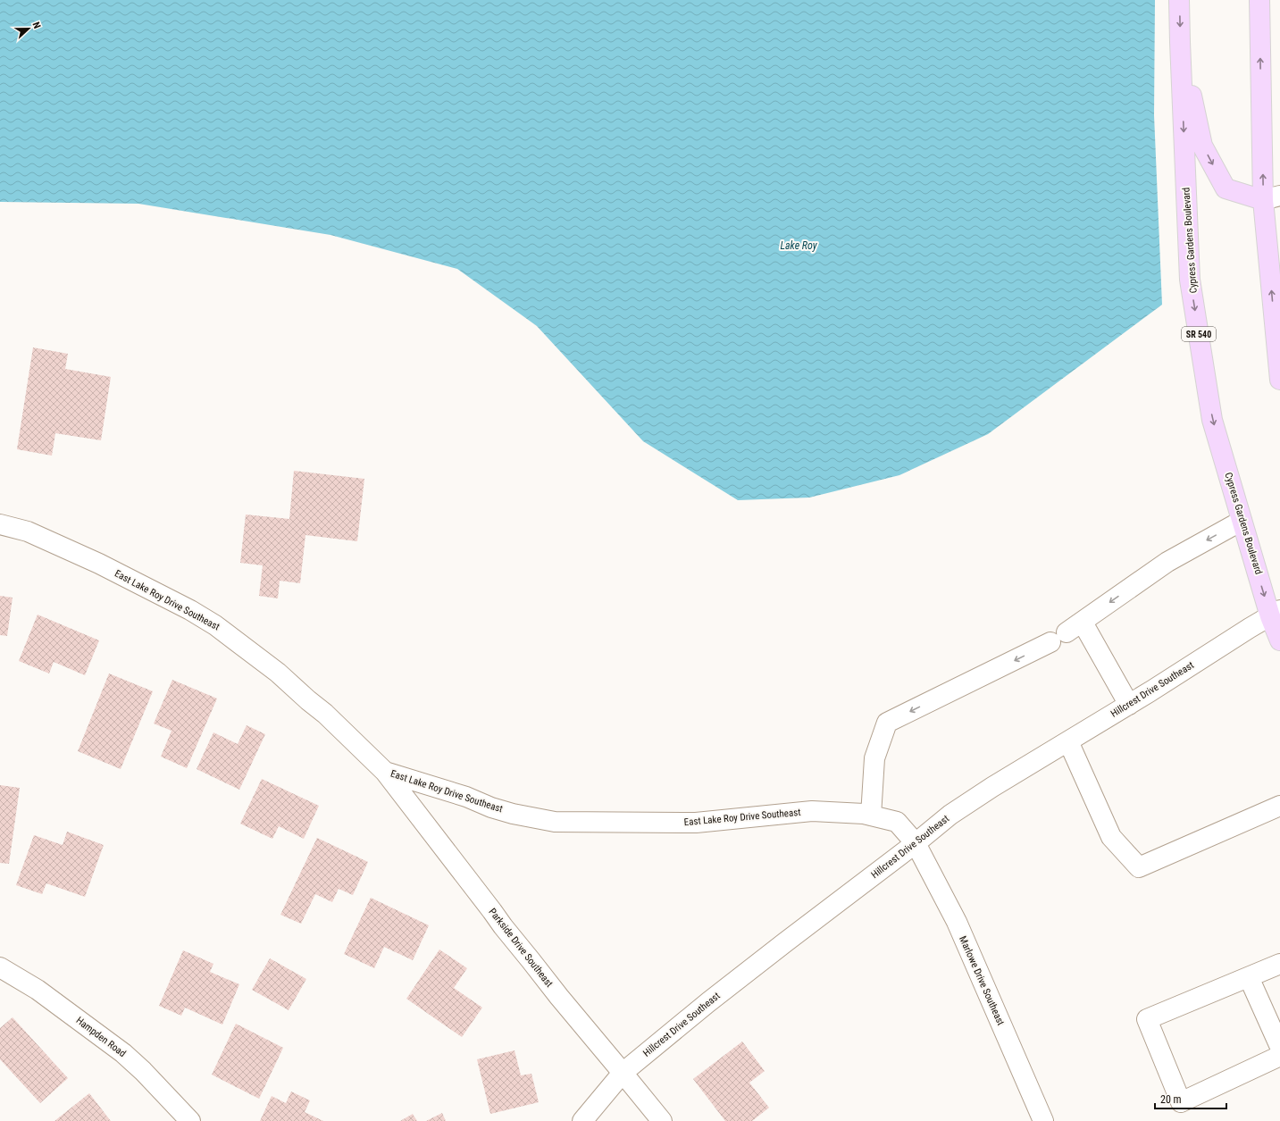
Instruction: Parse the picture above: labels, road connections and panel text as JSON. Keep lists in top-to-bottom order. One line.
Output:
{"streets":{"main road":["Cypress Gardens Boulevard","SR 540"],"street":["East Lake Roy Drive Southeast","Hillcrest Drive Southeast","Parkside Drive Southeast","Marlowe Drive Southeast","Hampden Road"]},"crossings":[["Cypress Gardens Boulevard","Hillcrest Drive Southeast"],["East Lake Roy Drive Southeast","Hillcrest Drive Southeast"],["East Lake Roy Drive Southeast","Parkside Drive Southeast"],["East Lake Roy Drive Southeast","Marlowe Drive Southeast"],["Hillcrest Drive Southeast","Parkside Drive Southeast"],["Hillcrest Drive Southeast","Marlowe Drive Southeast"]],"water":["Lake Roy"],"scale_bar":"20 m","north":"right"}
